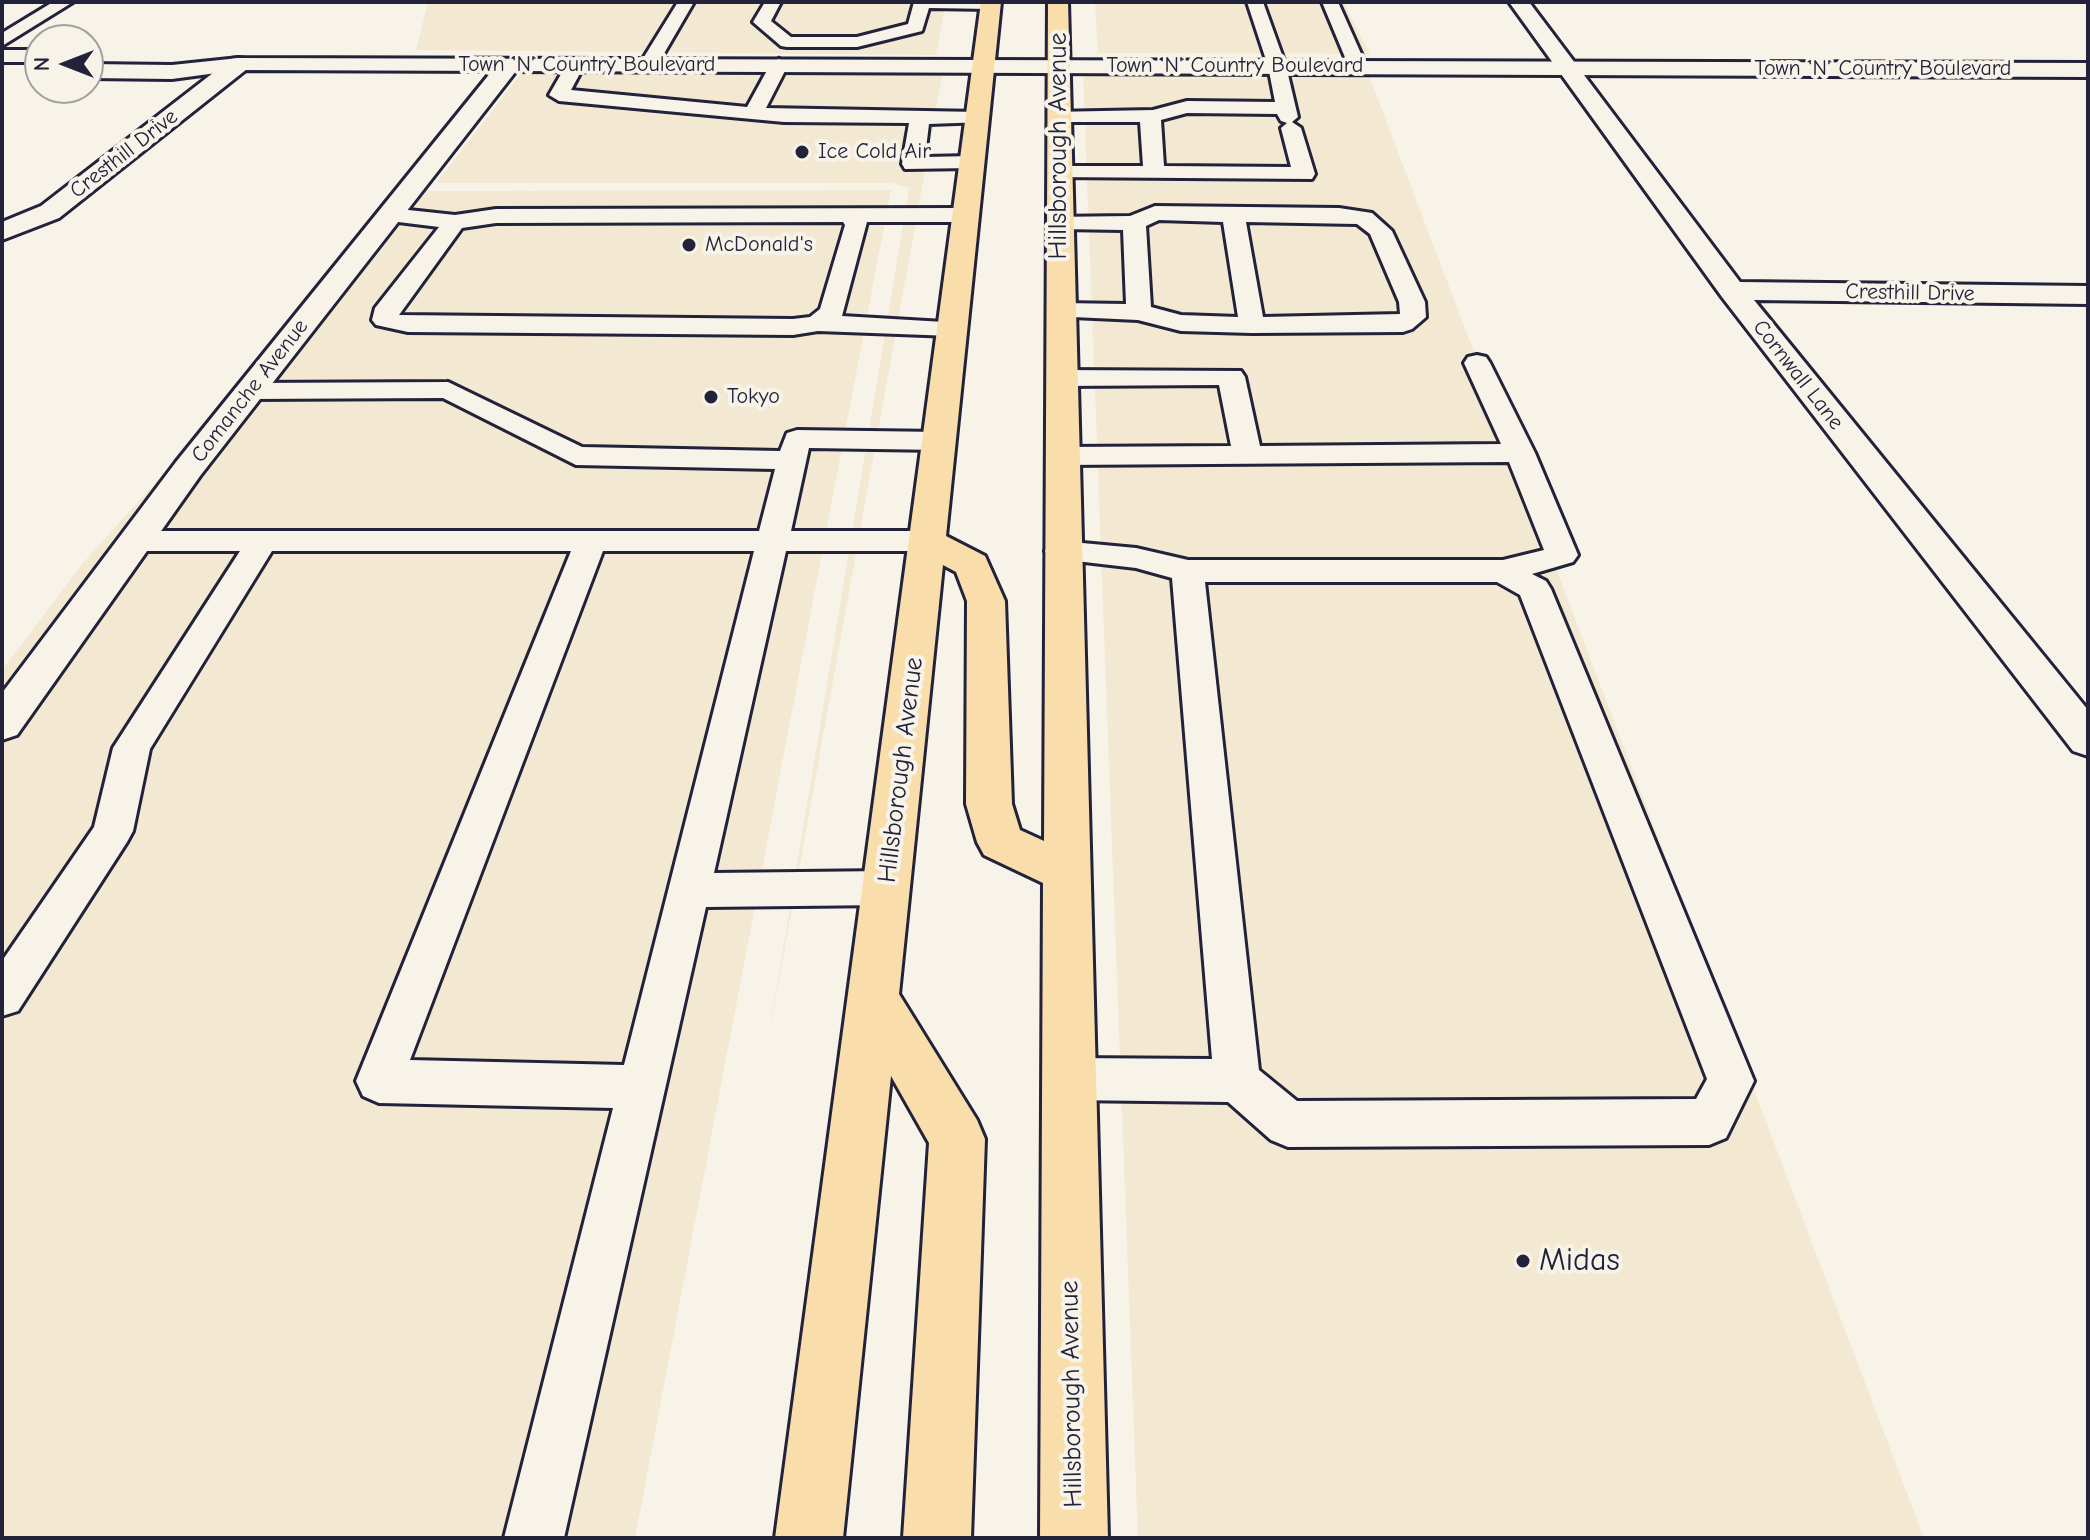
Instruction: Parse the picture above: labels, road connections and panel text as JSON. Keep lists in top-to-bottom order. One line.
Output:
{"streets":{"main road":["Hillsborough Avenue"],"street":["Town 'N' Country Boulevard","Cresthill Drive","Cornwall Lane","Comanche Avenue"]},"crossings":[["Town 'N' Country Boulevard","Hillsborough Avenue"],["Town 'N' Country Boulevard","Cresthill Drive"],["Town 'N' Country Boulevard","Cornwall Lane"],["Town 'N' Country Boulevard","Comanche Avenue"],["Cresthill Drive","Cornwall Lane"]],"places":["Ice Cold Air","McDonald's","Tokyo","Midas"],"north":"left"}
